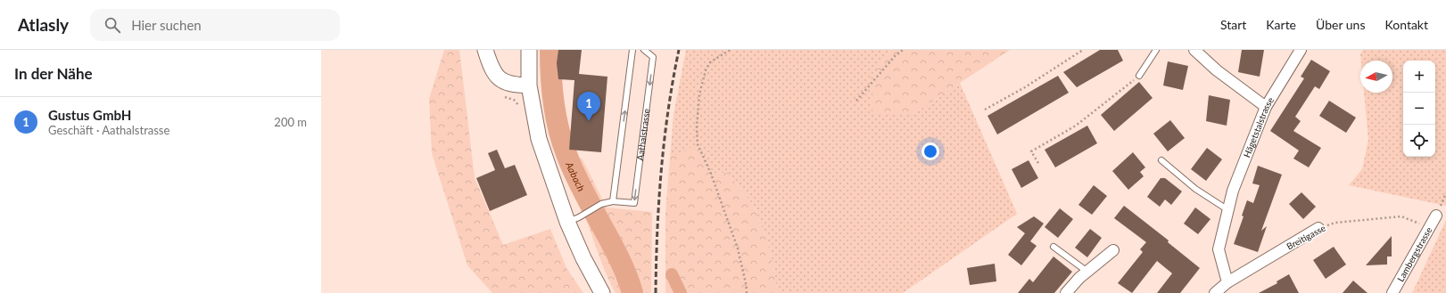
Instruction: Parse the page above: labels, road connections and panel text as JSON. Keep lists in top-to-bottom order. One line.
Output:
{"streets":{"street":["Hägetstalstrasse","Breitigasse","Lambergstrasse"],"lane":["Aathalstrasse"]},"crossings":[["Hägetstalstrasse","Breitigasse"],["Breitigasse","Lambergstrasse"]],"water":["Aabach"],"north":"left","page":{"header":"Atlasly","search":"Hier suchen","nav":["Start","Karte","Über uns","Kontakt"],"heading":"In der Nähe","map_buttons":["+","−"],"pins":"1","list":[{"mark":"1","name":"Gustus GmbH","note":"Geschäft · Aathalstrasse","value":"200 m"}]}}
